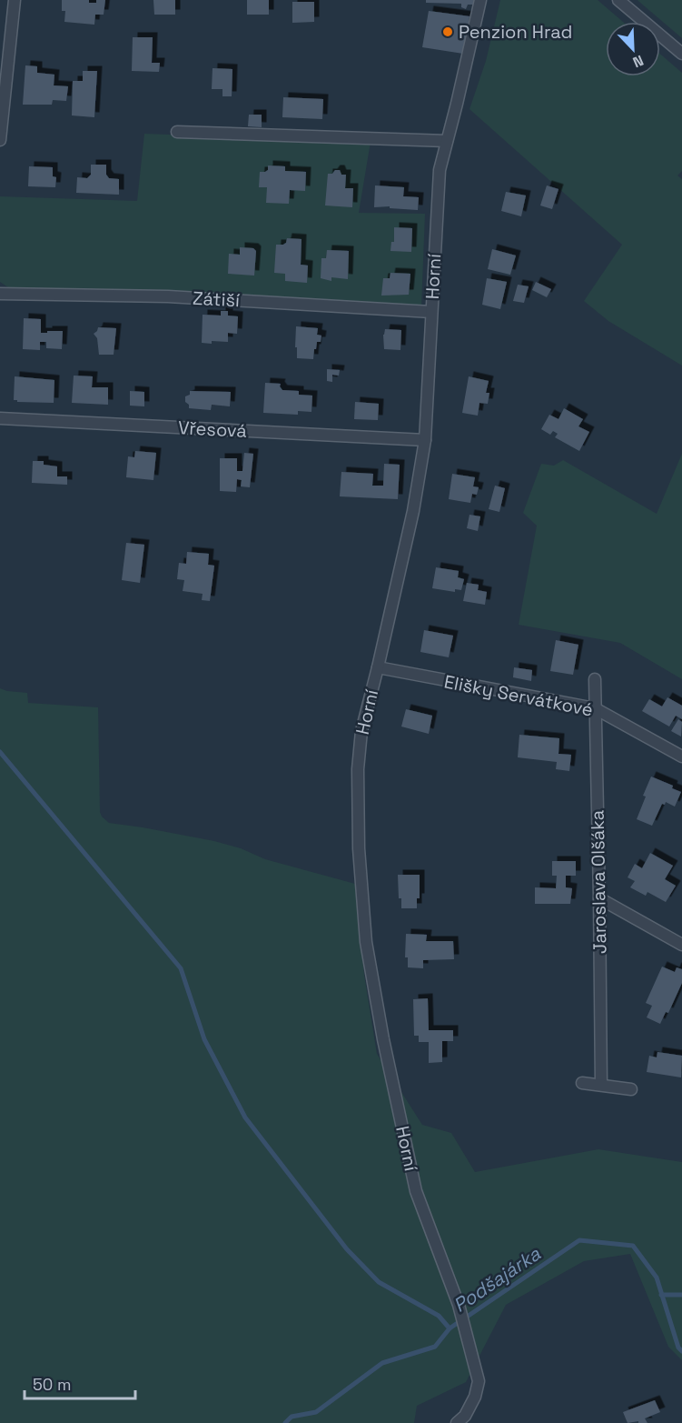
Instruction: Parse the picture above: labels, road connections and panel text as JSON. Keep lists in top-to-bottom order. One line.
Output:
{"streets":{"street":["Horní","Zátiší","Vřesová","Elišky Servátkové","Jaroslava Olšáka"]},"crossings":[["Horní","Zátiší"],["Horní","Vřesová"],["Horní","Elišky Servátkové"],["Elišky Servátkové","Jaroslava Olšáka"]],"water":["Podšajárka"],"places":["Penzion Hrad"],"scale_bar":"50 m","north":"bottom right"}
